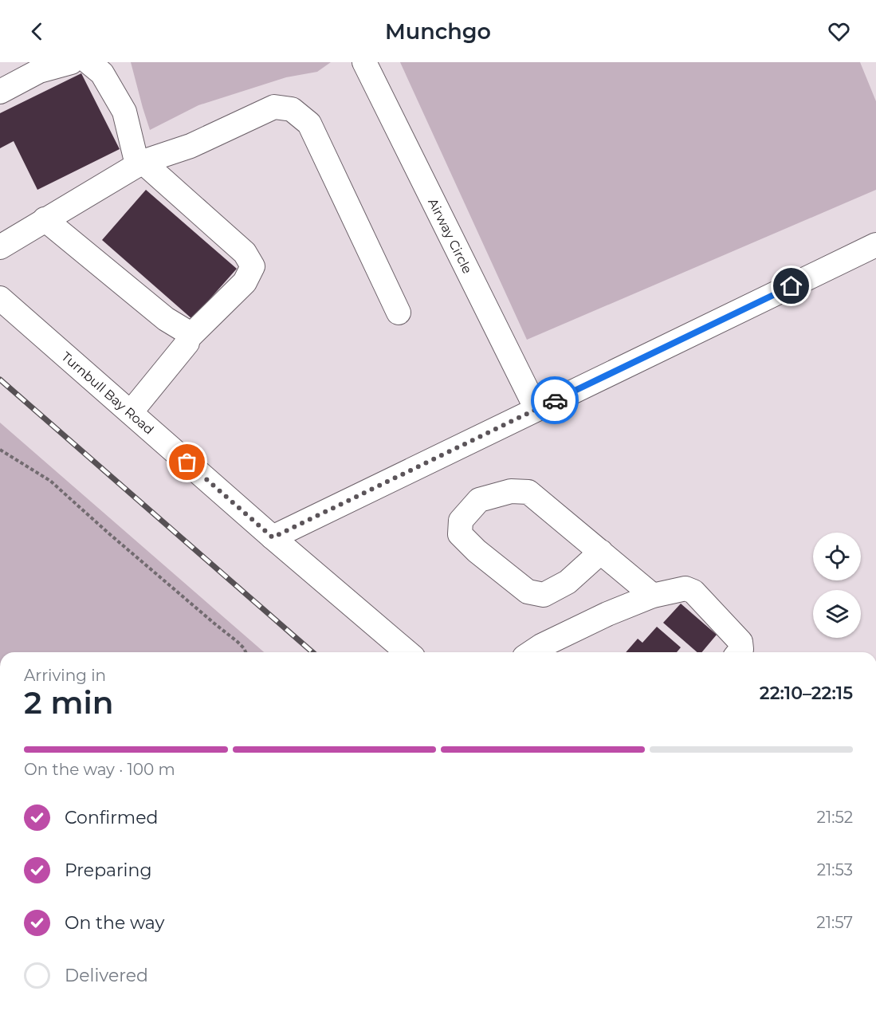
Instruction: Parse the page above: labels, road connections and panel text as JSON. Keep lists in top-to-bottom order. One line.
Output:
{"streets":{"street":["Airway Circle","Turnbull Bay Road"]},"page":{"header":"Munchgo","heading":["2 min","Arriving in","22:10–22:15"],"bar":"On the way · 100 m","list":[["Confirmed","21:52"],["Preparing","21:53"],["On the way","21:57"],"Delivered"]}}
